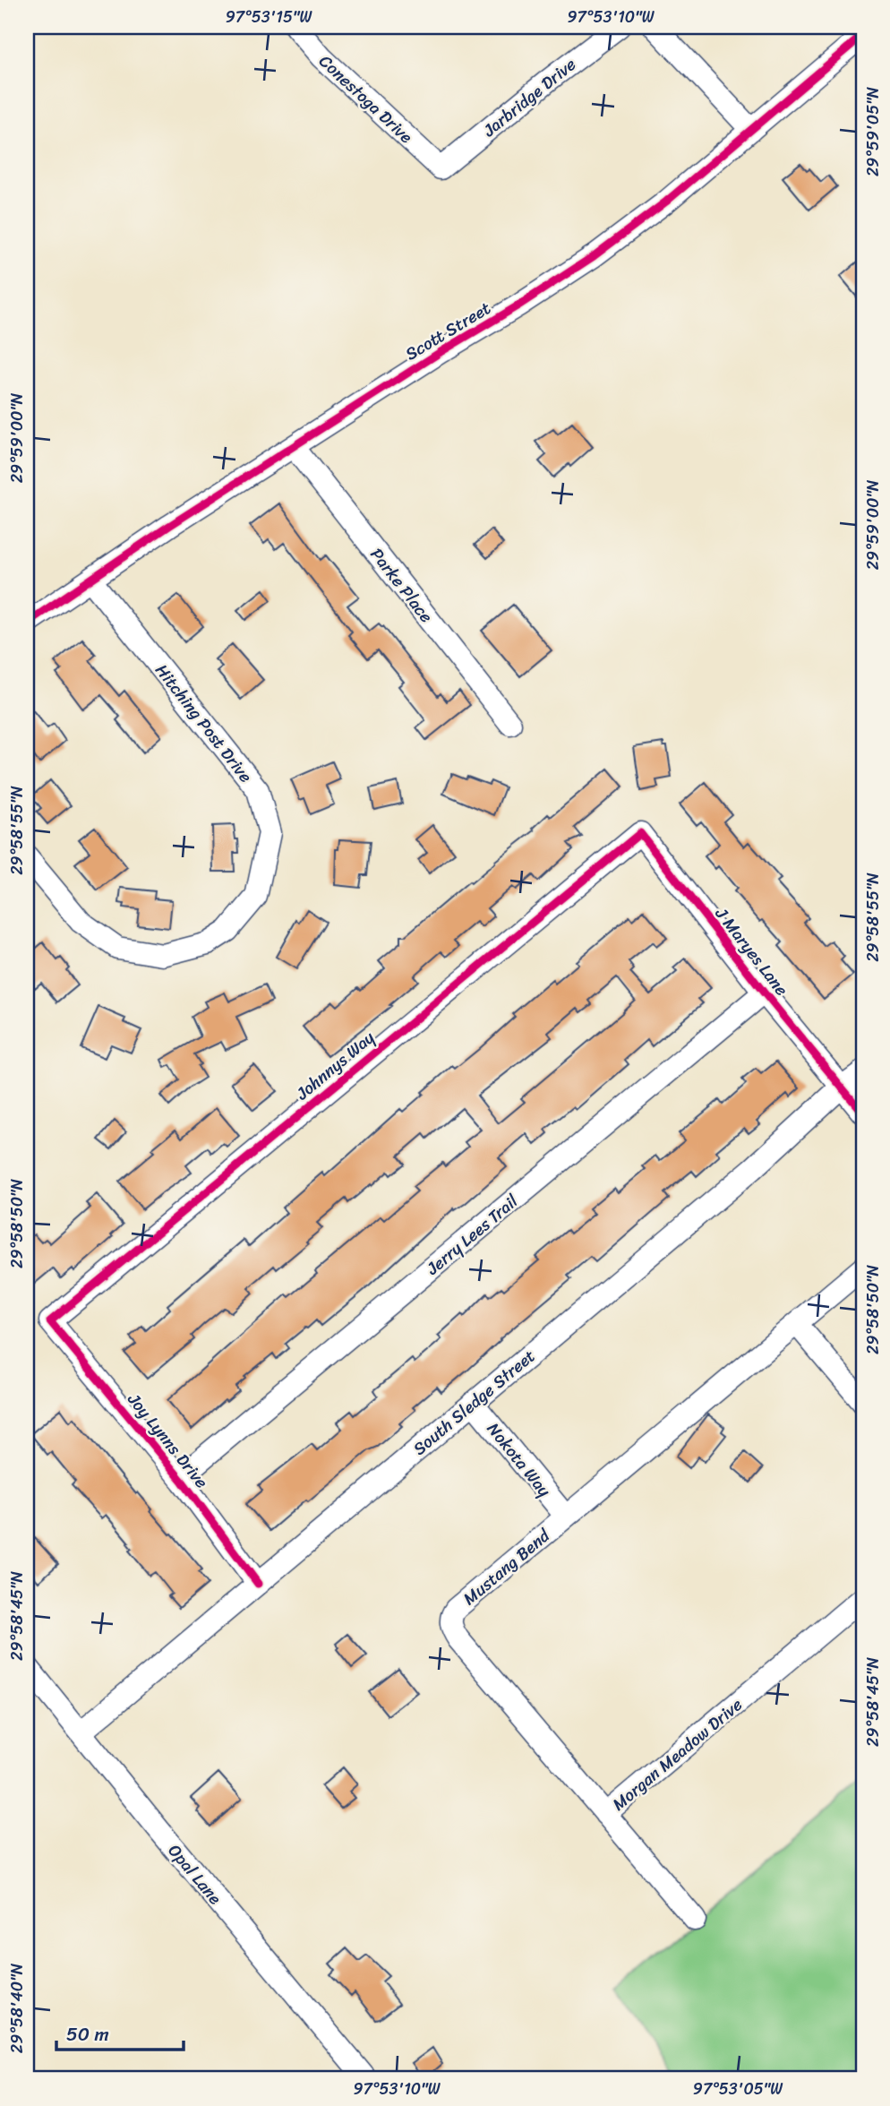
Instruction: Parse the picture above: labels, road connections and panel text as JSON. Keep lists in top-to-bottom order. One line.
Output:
{"streets":{"street":["Jarbridge Drive","Conestoga Drive","Scott Street","Parke Place","Hitching Post Drive","J Maryes Lane","Johnnys Way","Jerry Lees Trail","South Sledge Street","Joy Lynns Drive","Nokota Way","Mustang Bend","Morgan Meadow Drive","Opal Lane"]},"crossings":[["Jarbridge Drive","Conestoga Drive"],["Scott Street","Parke Place"],["Scott Street","Hitching Post Drive"],["J Maryes Lane","Johnnys Way"],["J Maryes Lane","Jerry Lees Trail"],["J Maryes Lane","South Sledge Street"],["Johnnys Way","Joy Lynns Drive"],["Jerry Lees Trail","Joy Lynns Drive"],["South Sledge Street","Joy Lynns Drive"],["South Sledge Street","Nokota Way"],["South Sledge Street","Opal Lane"],["Nokota Way","Mustang Bend"],["Mustang Bend","Morgan Meadow Drive"]],"scale_bar":"50 m","coordinates":["97°53'15\"W","97°53'10\"W","29°59'05\"N","29°59'00\"N","29°58'55\"N","29°58'50\"N","29°58'45\"N","29°58'40\"N","97°53'05\"W"]}
